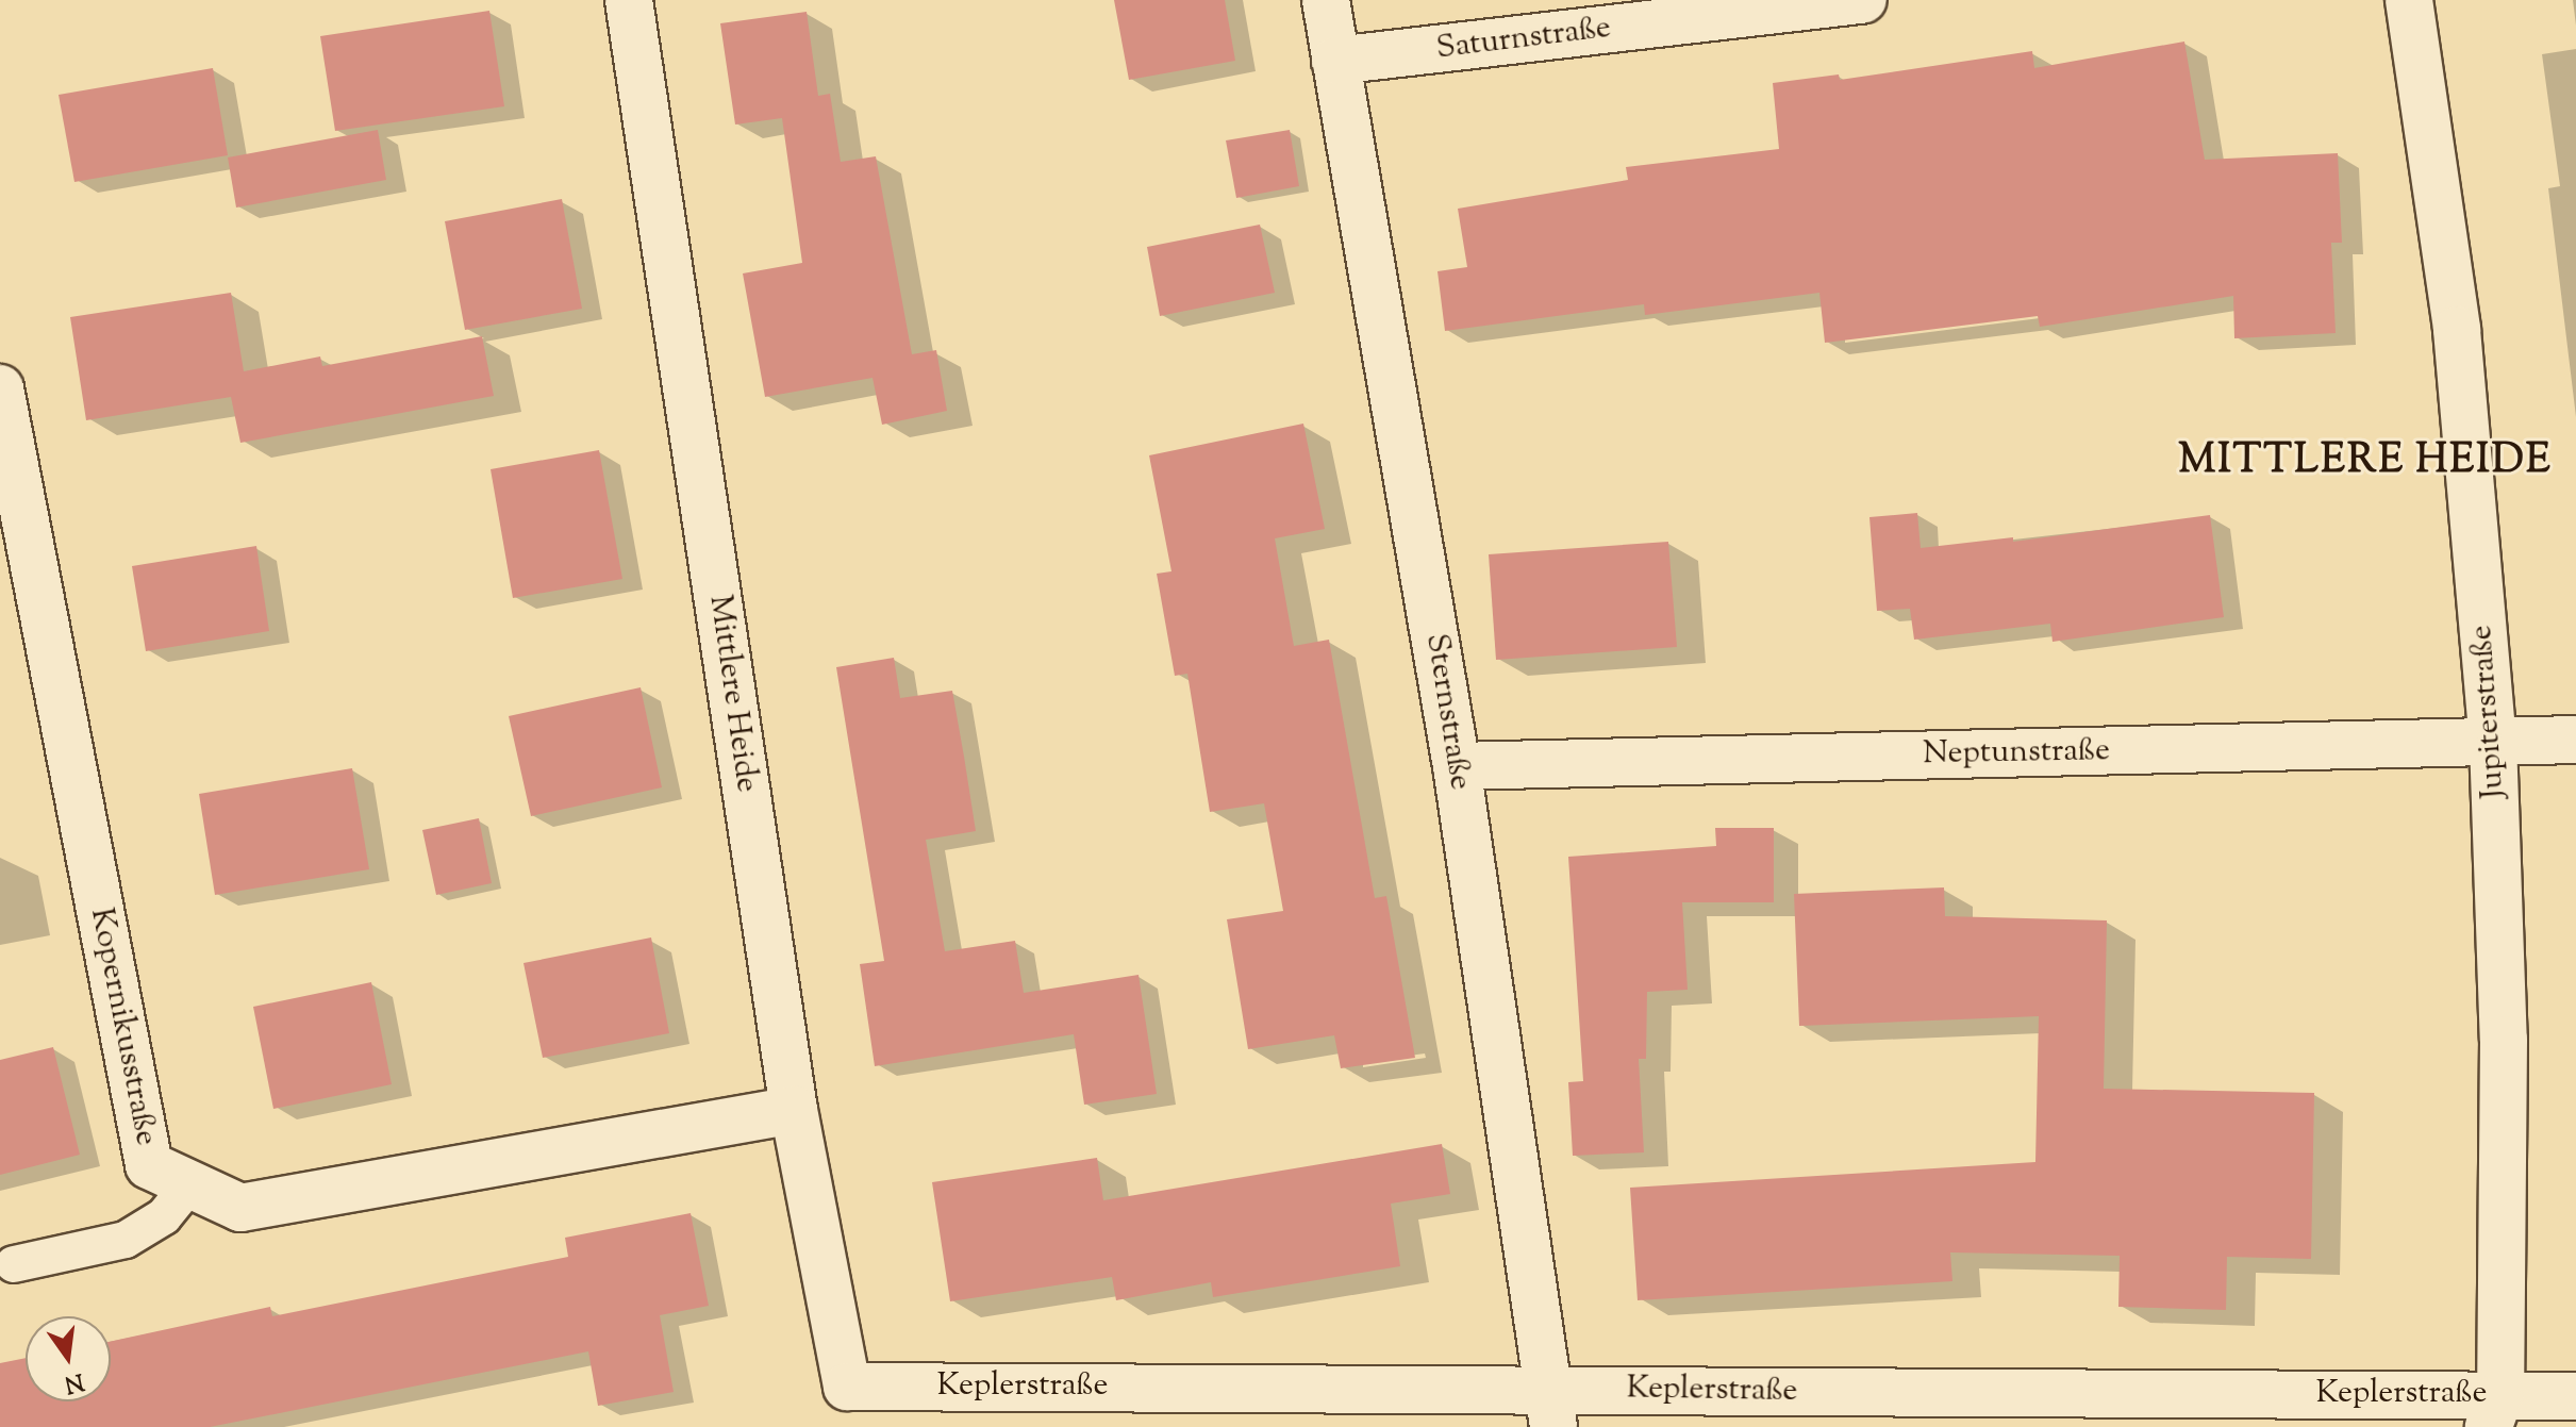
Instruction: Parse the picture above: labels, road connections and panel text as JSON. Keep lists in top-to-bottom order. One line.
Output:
{"streets":{"street":["Saturnstraße","Mittlere Heide","Sternstraße","Jupiterstraße","Neptunstraße","Kopernikusstraße","Keplerstraße"]},"crossings":[["Saturnstraße","Sternstraße"],["Mittlere Heide","Kopernikusstraße"],["Mittlere Heide","Keplerstraße"],["Sternstraße","Neptunstraße"],["Sternstraße","Keplerstraße"],["Jupiterstraße","Neptunstraße"],["Jupiterstraße","Keplerstraße"]],"districts":["MITTLERE HEIDE"],"north":"bottom"}
